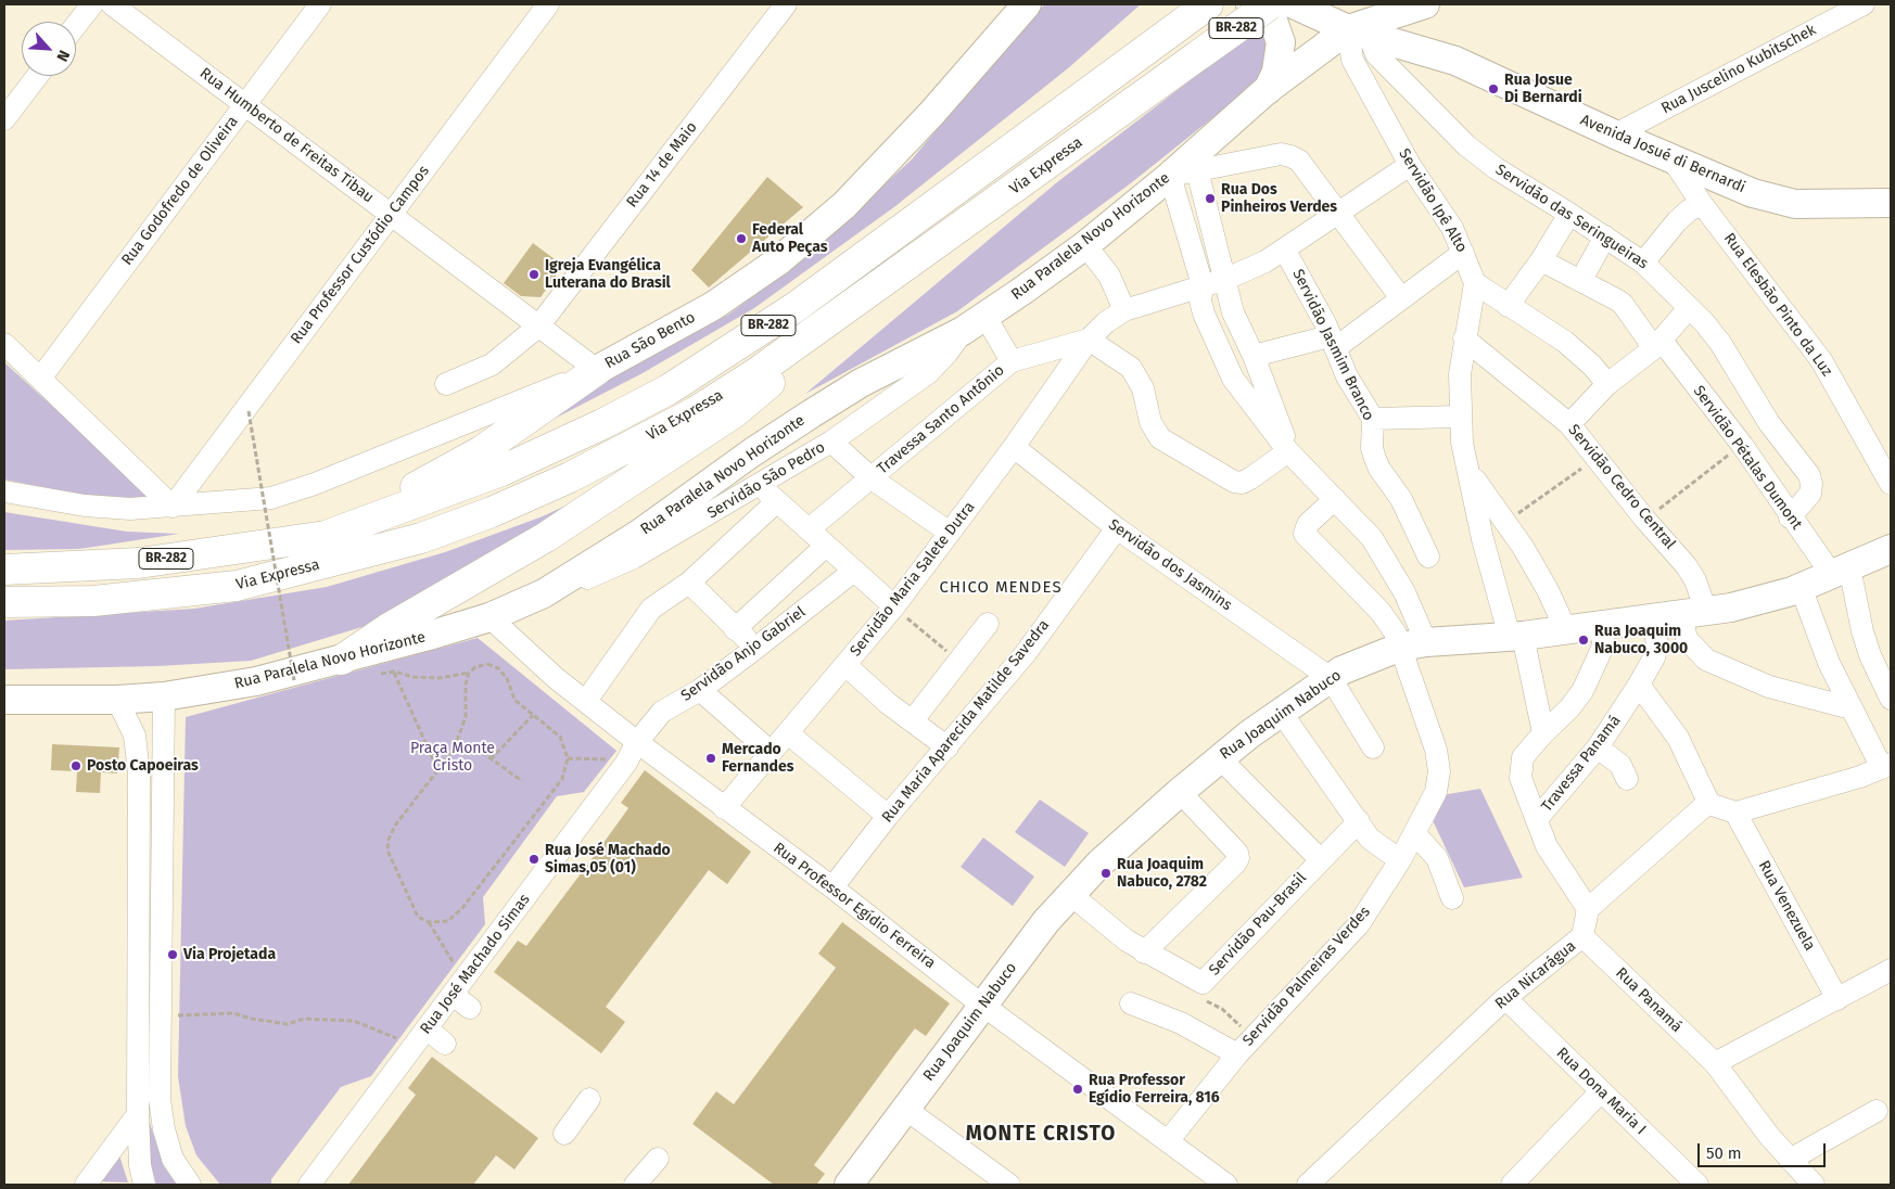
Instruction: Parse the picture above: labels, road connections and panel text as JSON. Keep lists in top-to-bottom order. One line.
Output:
{"streets":{"highway":["BR-282","Via Expressa"],"main road":["Avenida Josué di Bernardi","Rua Paralela Novo Horizonte","Rua São Bento","Rua Joaquim Nabuco"],"street":["Rua Juscelino Kubitschek","Rua Humberto de Freitas Tibau","Rua 14 de Maio","Rua Godofredo de Oliveira","Servidão Ipê Alto","Servidão das Seringueiras","Rua Professor Custódio Campos","Rua Elesbão Pinto da Luz","Servidão Jasmim Branco","Travessa Santo Antônio","Servidão Pétalas Dumont","Servidão São Pedro","Servidão Cedro Central","Servidão dos Jasmins","Servidão Maria Salete Dutra","Servidão Anjo Gabriel","Rua Maria Aparecida Matilde Savedra","Travessa Panamá","Rua Professor Egídio Ferreira","Rua Venezuela","Servidão Pau-Brasil","Rua José Machado Simas","Rua Nicarágua","Servidão Palmeiras Verdes","Rua Panamá","Rua Dona Maria I"]},"crossings":[["Rua Juscelino Kubitschek","Avenida Josué di Bernardi"],["Rua Humberto de Freitas Tibau","Rua 14 de Maio"],["Rua Humberto de Freitas Tibau","Rua Godofredo de Oliveira"],["Rua Humberto de Freitas Tibau","Rua Professor Custódio Campos"],["Rua Humberto de Freitas Tibau","Rua São Bento"],["Avenida Josué di Bernardi","Servidão Ipê Alto"],["Avenida Josué di Bernardi","Servidão das Seringueiras"],["Avenida Josué di Bernardi","Rua Paralela Novo Horizonte"],["Avenida Josué di Bernardi","Rua Elesbão Pinto da Luz"],["Servidão Ipê Alto","Servidão das Seringueiras"],["Servidão Ipê Alto","Rua Paralela Novo Horizonte"],["Servidão Ipê Alto","Servidão Cedro Central"],["Servidão Ipê Alto","Servidão Maria Salete Dutra"],["Servidão Ipê Alto","Rua Joaquim Nabuco"],["Servidão das Seringueiras","Rua Paralela Novo Horizonte"],["Servidão das Seringueiras","Servidão Pétalas Dumont"],["Rua Paralela Novo Horizonte","Servidão São Pedro"],["Rua Paralela Novo Horizonte","Rua Professor Egídio Ferreira"],["Rua Professor Custódio Campos","Rua São Bento"],["Servidão Jasmim Branco","Servidão Maria Salete Dutra"],["Travessa Santo Antônio","Servidão Maria Salete Dutra"],["Servidão Pétalas Dumont","Rua Joaquim Nabuco"],["Servidão São Pedro","Rua Professor Egídio Ferreira"],["Servidão Cedro Central","Rua Joaquim Nabuco"],["Servidão dos Jasmins","Servidão Maria Salete Dutra"],["Servidão dos Jasmins","Rua Joaquim Nabuco"],["Servidão dos Jasmins","Rua Maria Aparecida Matilde Savedra"],["Servidão Maria Salete Dutra","Rua Professor Egídio Ferreira"],["Servidão Anjo Gabriel","Rua Professor Egídio Ferreira"],["Servidão Anjo Gabriel","Rua José Machado Simas"],["Rua Joaquim Nabuco","Travessa Panamá"],["Rua Joaquim Nabuco","Rua Professor Egídio Ferreira"],["Rua Joaquim Nabuco","Servidão Pau-Brasil"],["Rua Joaquim Nabuco","Servidão Palmeiras Verdes"],["Rua Maria Aparecida Matilde Savedra","Rua Professor Egídio Ferreira"],["Rua Professor Egídio Ferreira","Rua José Machado Simas"],["Rua Professor Egídio Ferreira","Servidão Palmeiras Verdes"],["Rua Nicarágua","Rua Panamá"],["Rua Nicarágua","Rua Dona Maria I"]],"districts":["CHICO MENDES","MONTE CRISTO"],"parks":["Praça Monte Cristo"],"places":["Rua Josue Di Bernardi","Rua Dos Pinheiros Verdes","Federal Auto Peças","Igreja Evangélica Luterana do Brasil","Rua Joaquim Nabuco, 3000","Mercado Fernandes","Posto Capoeiras","Rua José Machado Simas,05 (01)","Rua Joaquim Nabuco, 2782","Via Projetada","Rua Professor Egídio Ferreira, 816"],"scale_bar":"50 m","north":"bottom right"}
